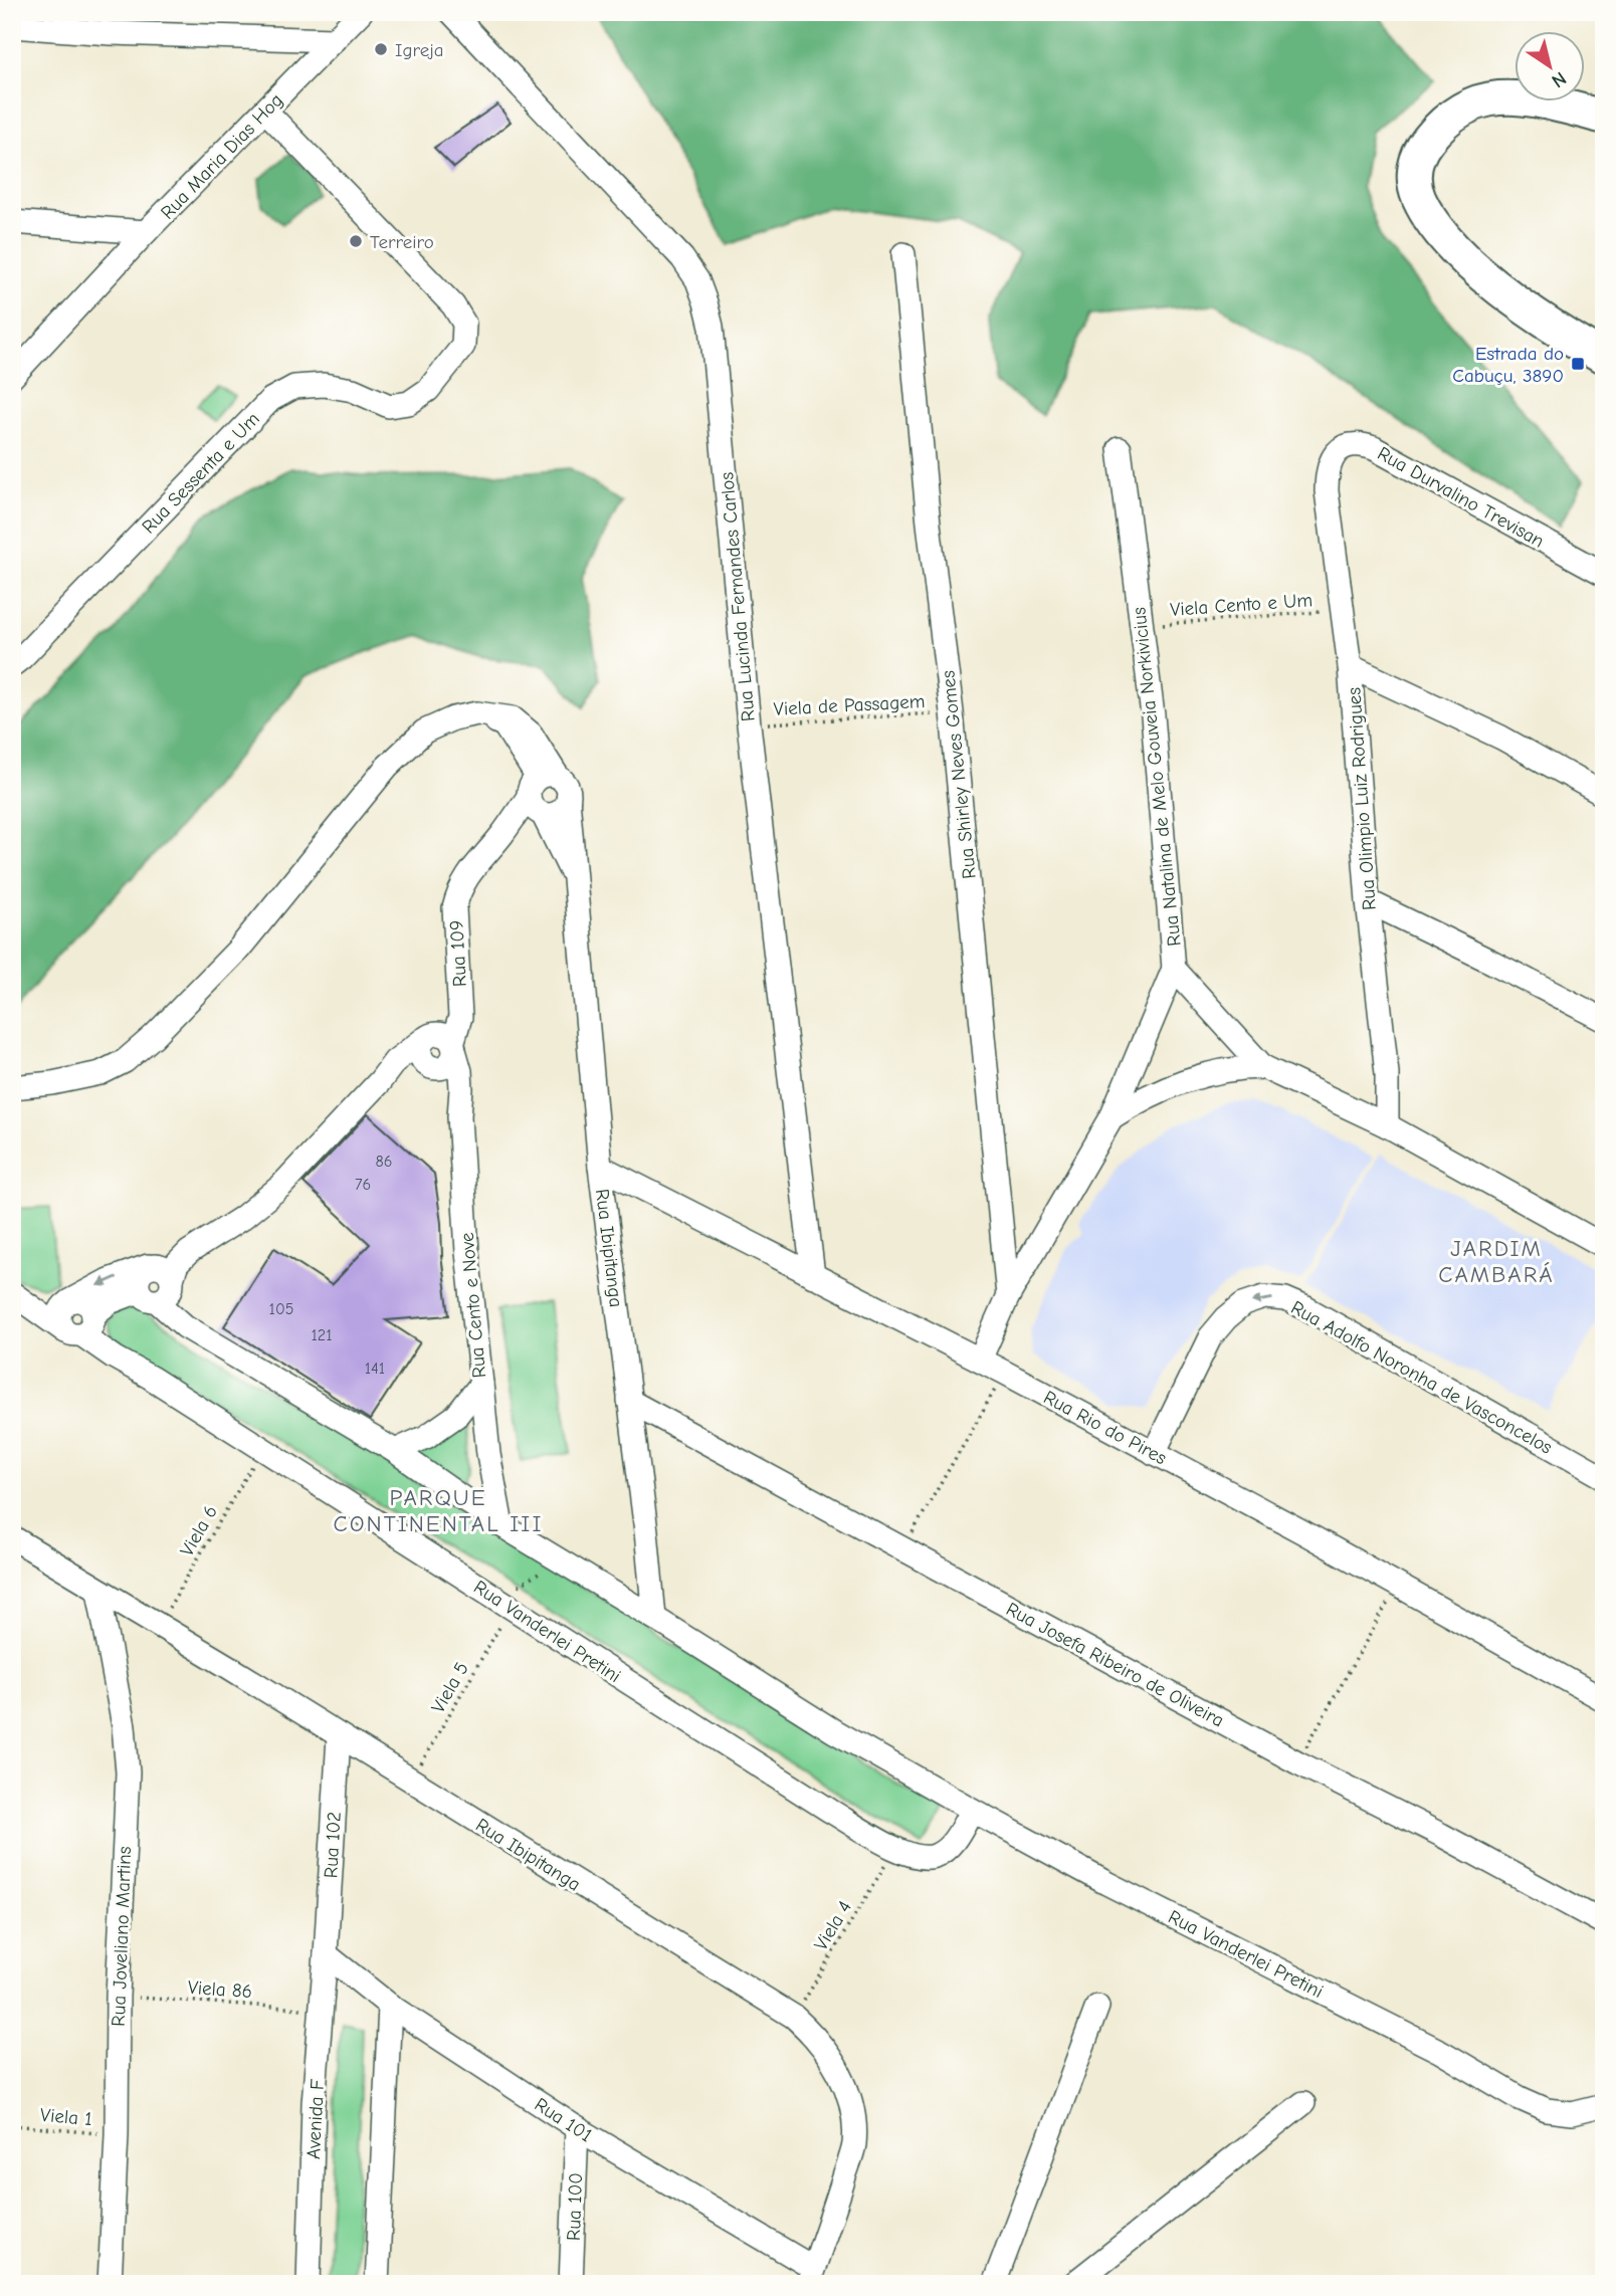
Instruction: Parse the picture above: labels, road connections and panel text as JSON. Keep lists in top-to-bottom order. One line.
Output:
{"streets":{"street":["Rua Maria Dias Hog","Rua Sessenta e Um","Rua Durvalino Trevisan","Rua Lucinda Fernandes Carlos","Rua Shirley Neves Gomes","Rua Natalina de Melo Gouveia Norkivicius","Rua Olimpio Luiz Rodrigues","Rua 109","Rua Ibipitanga","Rua Cento e Nove","Rua Adolfo Noronha de Vasconcelos","Rua Rio do Pires","Rua Vanderlei Pretini","Rua Josefa Ribeiro de Oliveira","Rua 102","Rua Joveliano Martins","Avenida F","Rua 101","Rua 100"],"path":["Viela Cento e Um","Viela de Passagem","Viela 6","Viela 5","Viela 4","Viela 86","Viela 1"]},"crossings":[["Rua Maria Dias Hog","Rua Sessenta e Um"],["Rua Durvalino Trevisan","Rua Olimpio Luiz Rodrigues"],["Rua Lucinda Fernandes Carlos","Viela de Passagem"],["Rua Lucinda Fernandes Carlos","Rua Rio do Pires"],["Viela Cento e Um","Rua Natalina de Melo Gouveia Norkivicius"],["Viela Cento e Um","Rua Olimpio Luiz Rodrigues"],["Viela de Passagem","Rua Shirley Neves Gomes"],["Rua Natalina de Melo Gouveia Norkivicius","Rua Olimpio Luiz Rodrigues"],["Rua 109","Rua Ibipitanga"],["Rua 109","Rua Cento e Nove"],["Rua Ibipitanga","Rua Rio do Pires"],["Rua Ibipitanga","Viela 6"],["Rua Ibipitanga","Rua Vanderlei Pretini"],["Rua Ibipitanga","Rua Josefa Ribeiro de Oliveira"],["Rua Ibipitanga","Viela 5"],["Rua Ibipitanga","Rua 102"],["Rua Ibipitanga","Viela 4"],["Rua Ibipitanga","Rua Joveliano Martins"],["Rua Ibipitanga","Rua 101"],["Rua Cento e Nove","Rua Vanderlei Pretini"],["Rua Adolfo Noronha de Vasconcelos","Rua Rio do Pires"],["Viela 6","Rua Vanderlei Pretini"],["Rua Vanderlei Pretini","Viela 5"],["Rua Vanderlei Pretini","Viela 4"],["Rua 102","Avenida F"],["Rua 102","Rua 101"],["Rua Joveliano Martins","Viela 86"],["Rua Joveliano Martins","Viela 1"],["Viela 86","Avenida F"],["Avenida F","Rua 101"],["Rua 101","Rua 100"]],"districts":["JARDIM CAMBARÁ","PARQUE CONTINENTAL III"],"places":{"other":["Igreja","Terreiro"],"transit":["Estrada do Cabuçu, 3890"]},"house_numbers":["86","76","105","121","141"],"north":"bottom right"}
